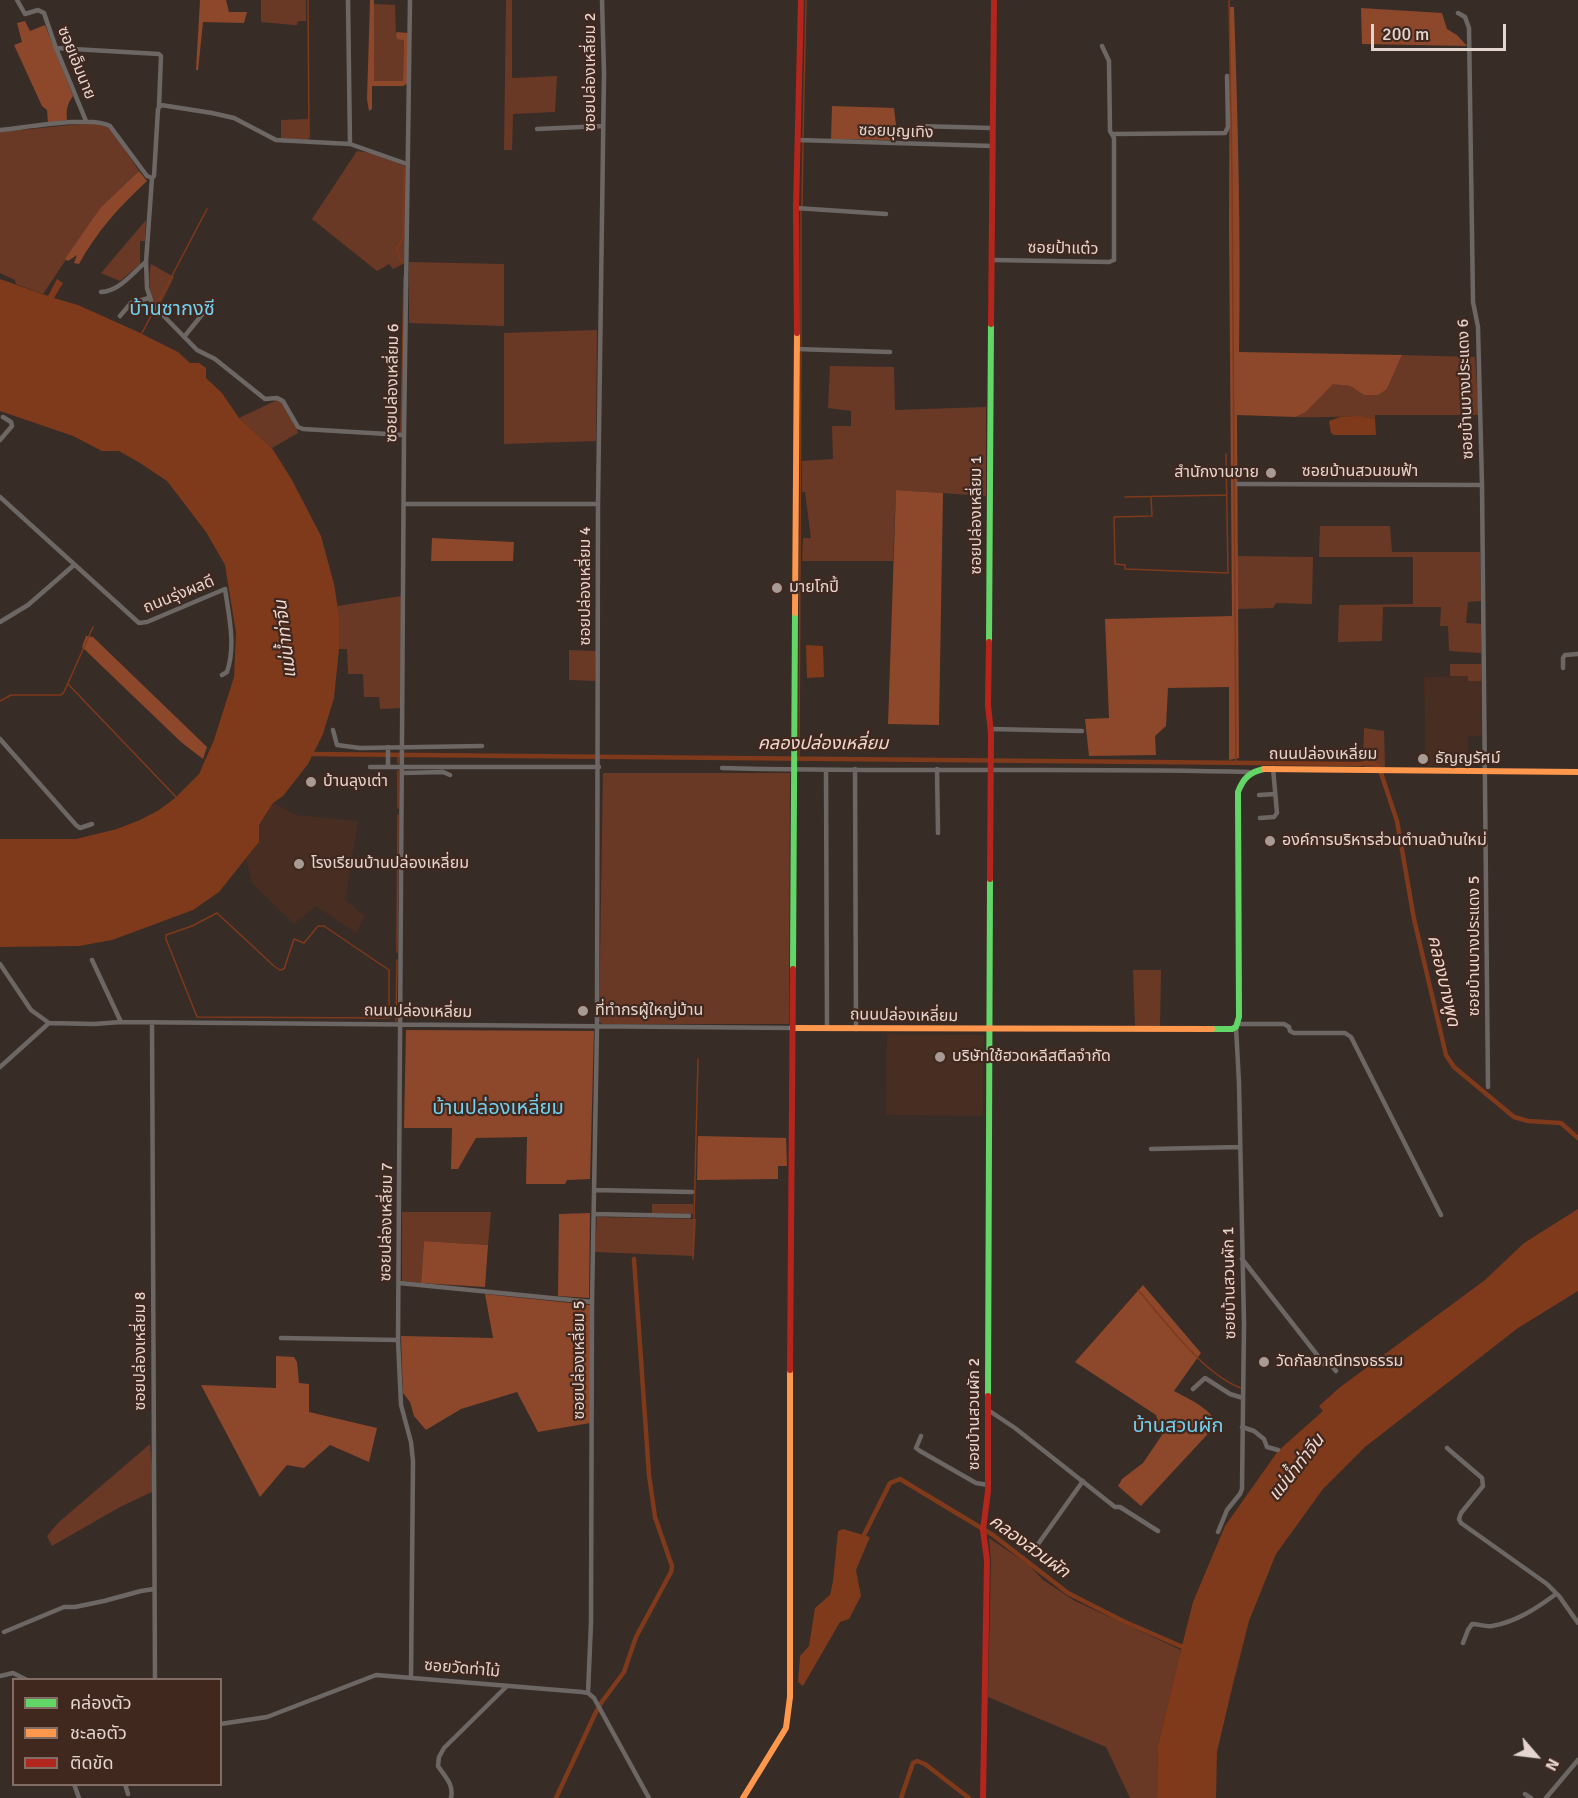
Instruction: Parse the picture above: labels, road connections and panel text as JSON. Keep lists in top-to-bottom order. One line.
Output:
{"streets":{"street":["ซอยเอ็มนาย","ซอยปล่องเหลี่ยม 2","ซอยบุญเทิง","ซอยป้าแต๋ว","ซอยปล่องเหลี่ยม 6","ซอยบ้านบางประแดง 6","ซอยบ้านสวนชมฟ้า","ซอยปล่องเหลี่ยม 1","ซอยปล่องเหลี่ยม 4","ถนนรุ่งผลดี","ถนนปล่องเหลี่ยม","ซอยบ้านบางประแดง 5","ซอยปล่องเหลี่ยม 7","ซอยบ้านสวนผัก 1","ซอยปล่องเหลี่ยม 8","ซอยปล่องเหลี่ยม 5","ซอยบ้านสวนผัก 2","ซอยวัดท่าไม้"]},"crossings":[["ซอยปล่องเหลี่ยม 2","ซอยปล่องเหลี่ยม 4"],["ซอยบุญเทิง","ซอยปล่องเหลี่ยม 1"],["ซอยป้าแต๋ว","ซอยปล่องเหลี่ยม 1"],["ซอยปล่องเหลี่ยม 6","ซอยปล่องเหลี่ยม 7"],["ซอยบ้านบางประแดง 6","ซอยบ้านสวนชมฟ้า"],["ซอยบ้านบางประแดง 6","ถนนปล่องเหลี่ยม"],["ซอยบ้านบางประแดง 6","ซอยบ้านบางประแดง 5"],["ซอยปล่องเหลี่ยม 1","ถนนปล่องเหลี่ยม"],["ซอยปล่องเหลี่ยม 1","ซอยบ้านสวนผัก 2"],["ซอยปล่องเหลี่ยม 4","ถนนปล่องเหลี่ยม"],["ซอยปล่องเหลี่ยม 4","ซอยปล่องเหลี่ยม 5"],["ถนนปล่องเหลี่ยม","ซอยบ้านบางประแดง 5"],["ถนนปล่องเหลี่ยม","ซอยปล่องเหลี่ยม 7"],["ถนนปล่องเหลี่ยม","ซอยบ้านสวนผัก 1"],["ถนนปล่องเหลี่ยม","ซอยปล่องเหลี่ยม 8"],["ถนนปล่องเหลี่ยม","ซอยปล่องเหลี่ยม 5"],["ถนนปล่องเหลี่ยม","ซอยบ้านสวนผัก 2"],["ซอยปล่องเหลี่ยม 7","ซอยวัดท่าไม้"],["ซอยปล่องเหลี่ยม 5","ซอยวัดท่าไม้"]],"districts":["บ้านซากงซี","บ้านปล่องเหลี่ยม","บ้านสวนผัก"],"water":["แม่น้ำท่าจีน","คลองปล่องเหลี่ยม","คลองบางพูด","คลองสวนผัก"],"places":["สำนักงานขาย","มายโกปี้","ธัญญรัศม์","บ้านลุงเต่า","องค์การบริหารส่วนตำบลบ้านใหม่","โรงเรียนบ้านปล่องเหลี่ยม","ที่ทำกรผู้ใหญ่บ้าน","บริษัทใช้ฮวดหลีสตีลจำกัด","วัดกัลยาณีทรงธรรม"],"legend":["คล่องตัว","ชะลอตัว","ติดขัด"],"scale_bar":"200 m","north":"bottom right"}
